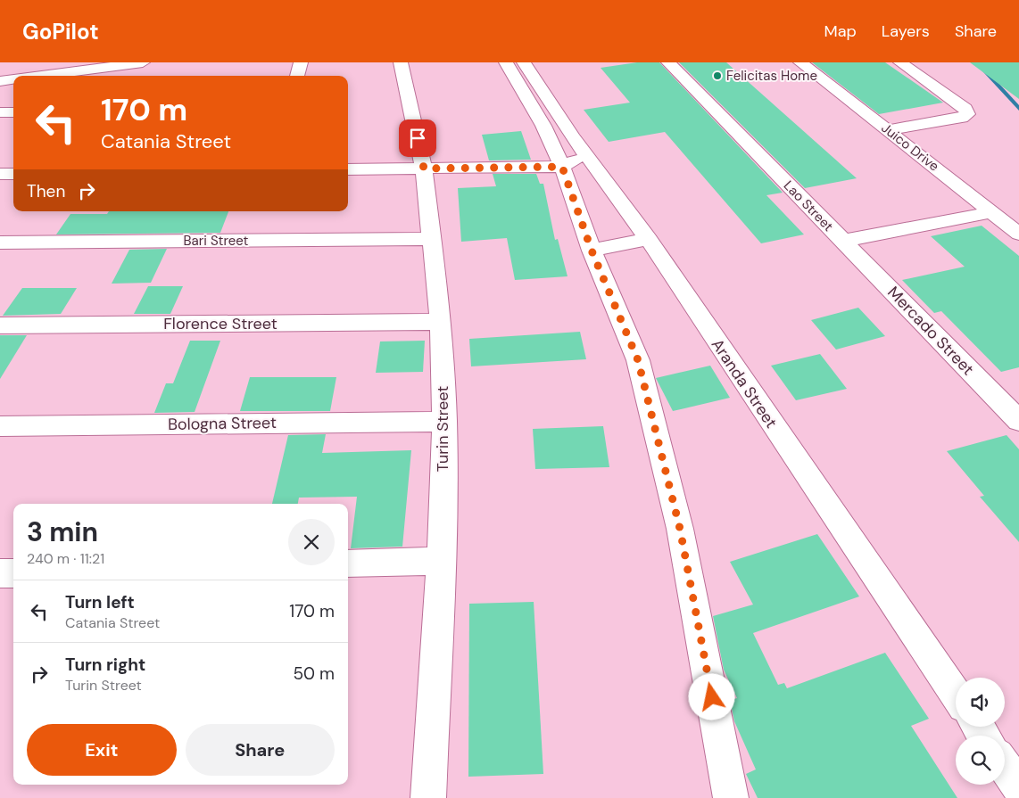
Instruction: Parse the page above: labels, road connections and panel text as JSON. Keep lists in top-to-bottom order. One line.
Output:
{"streets":{"street":["Juico Drive","Lao Street","Bari Street","Florence Street","Mercado Street","Aranda Street","Bologna Street","Turin Street"]},"crossings":[["Juico Drive","Lao Street"],["Lao Street","Mercado Street"],["Bari Street","Turin Street"],["Florence Street","Turin Street"],["Bologna Street","Turin Street"]],"places":["Felicitas Home"],"page":{"header":"GoPilot","nav":["Map","Layers","Share"],"turn":["170 m","Catania Street"],"then":"Then","heading":["3 min","240 m · 11:21"],"list":[{"name":"Turn left","note":"Catania Street","value":"170 m"},{"name":"Turn right","note":"Turin Street","value":"50 m"}],"buttons":["Exit","Share"]}}
